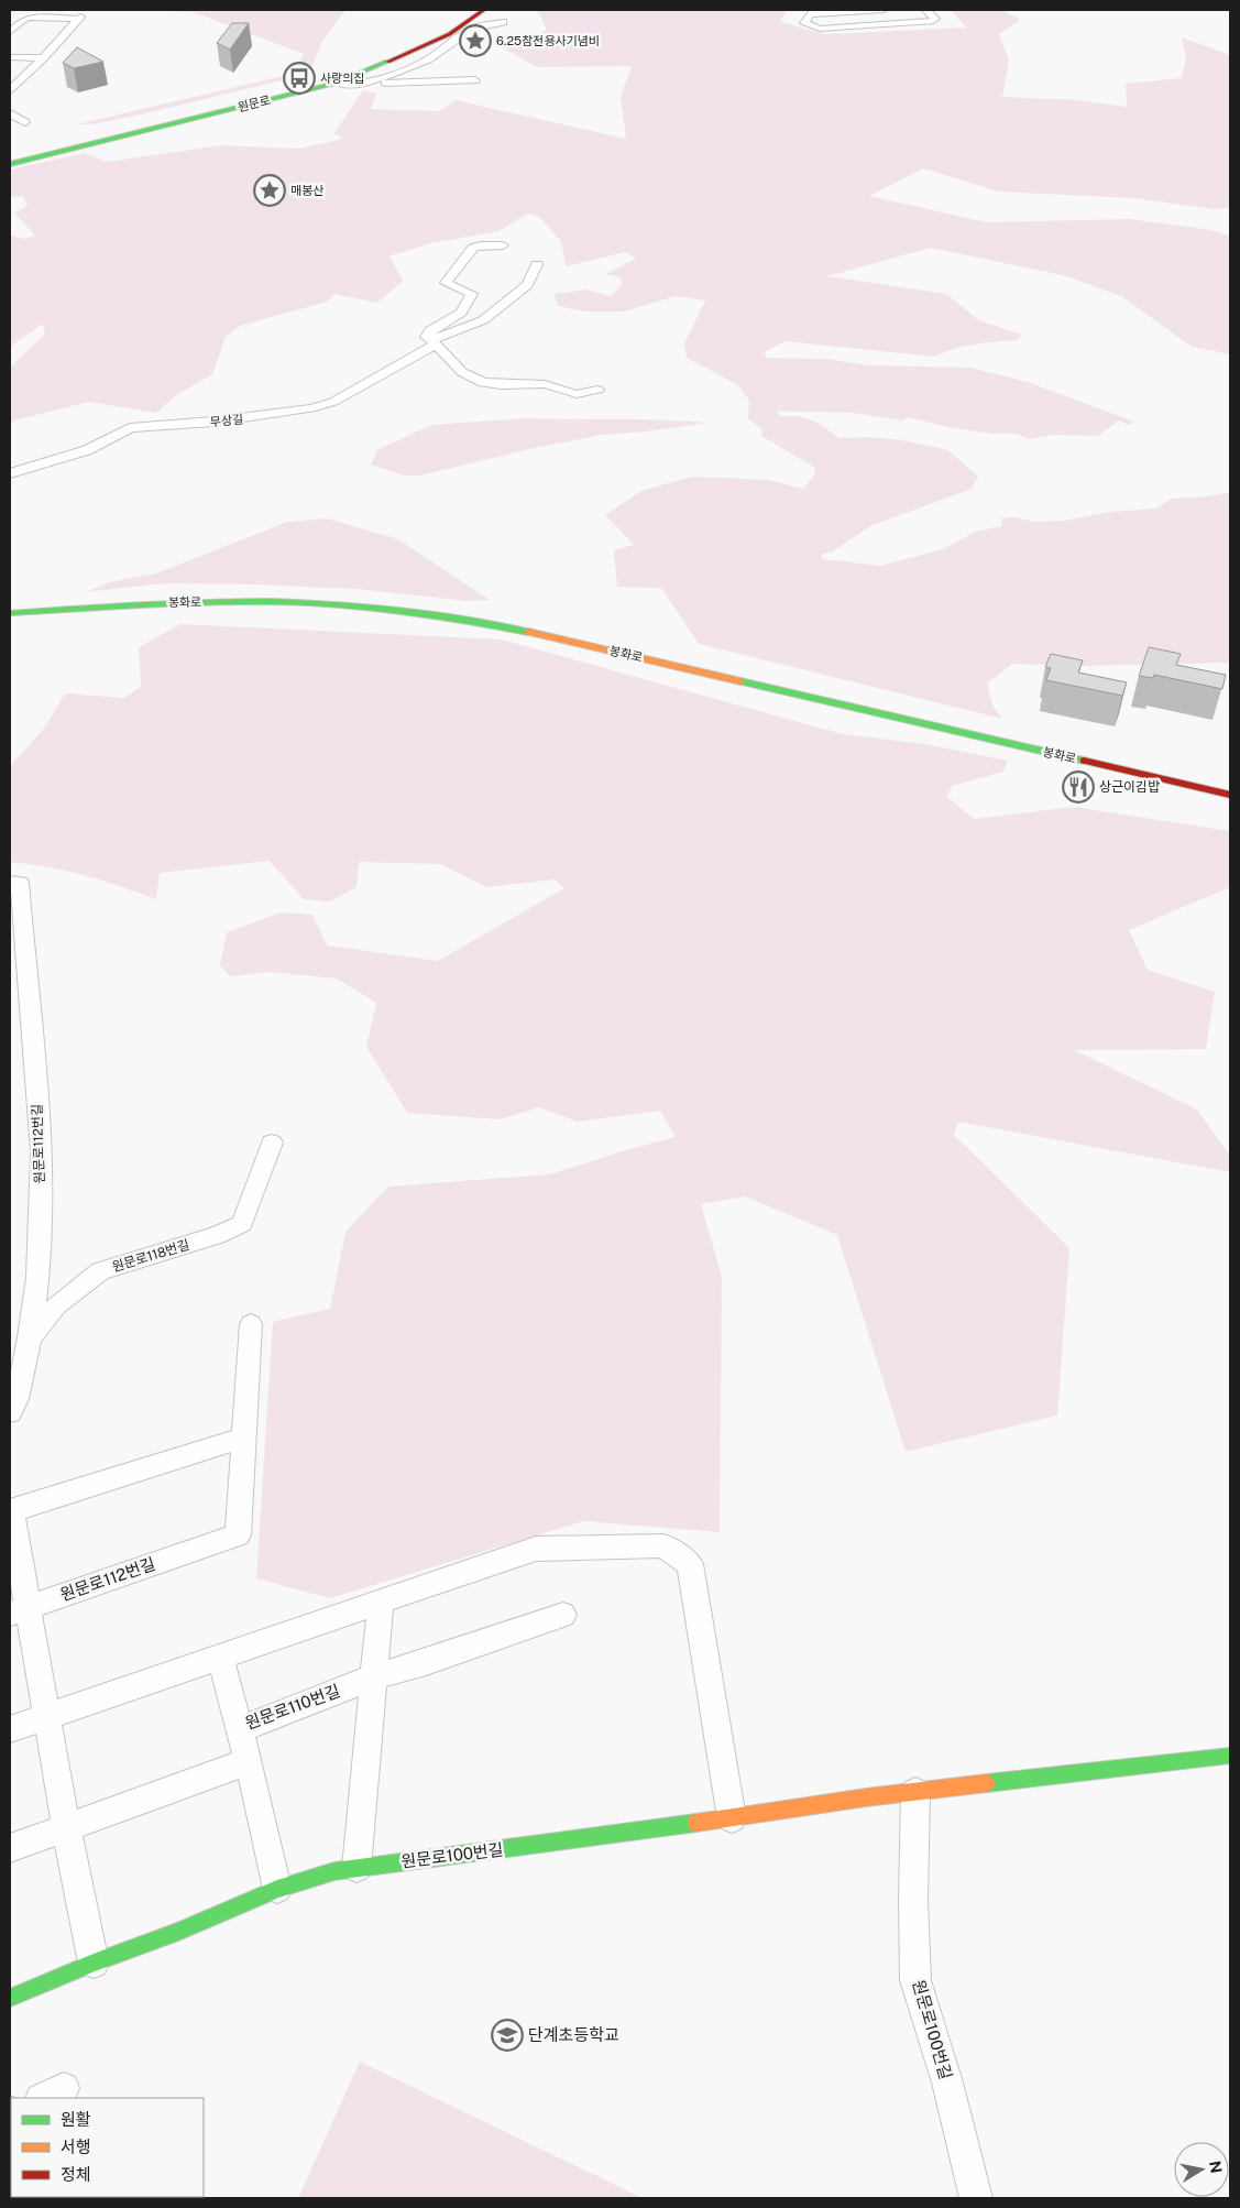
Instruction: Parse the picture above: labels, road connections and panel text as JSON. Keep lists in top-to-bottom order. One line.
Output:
{"streets":{"street":["원문로","무상길","봉화로","원문로112번길","원문로118번길","원문로110번길","원문로100번길"]},"crossings":[["원문로112번길","원문로118번길"]],"places":{"place":["6.25참전용사기념비","매봉산"],"bus stop":["사랑의집"],"restaurant":["상근이김밥"],"school or university":["단계초등학교"]},"legend":["원활","서행","정체"],"north":"right"}
